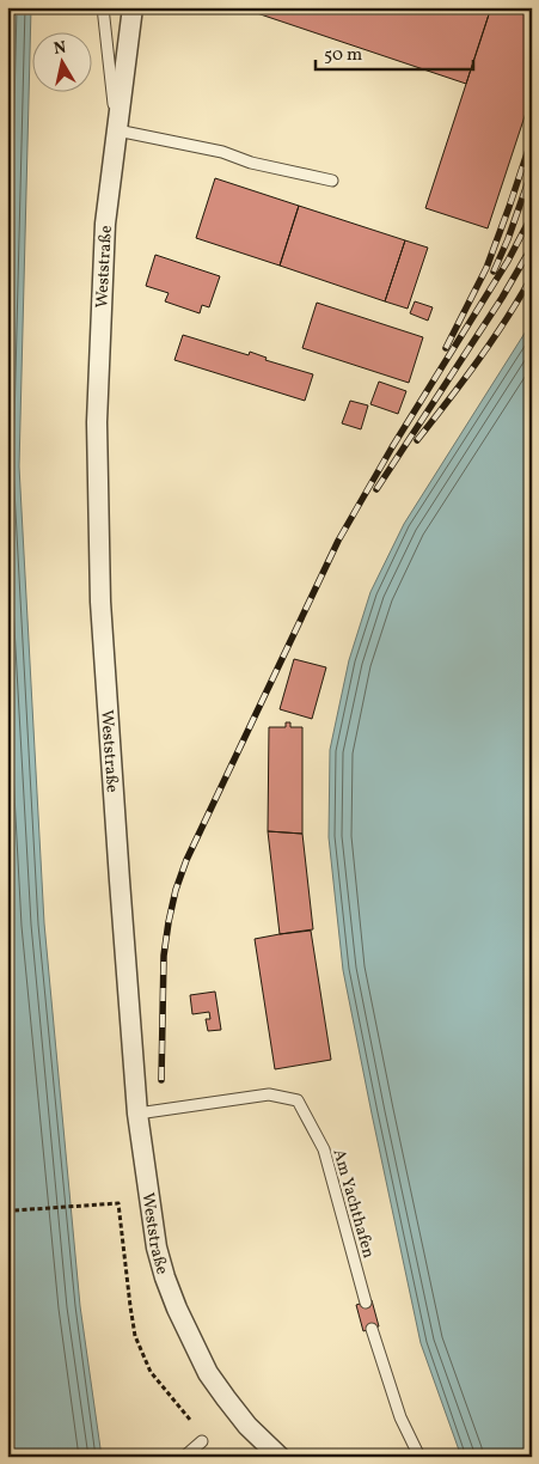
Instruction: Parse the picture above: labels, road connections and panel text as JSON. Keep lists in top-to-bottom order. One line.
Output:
{"streets":{"street":["Weststraße"],"lane":["Am Yachthafen"]},"crossings":[["Weststraße","Am Yachthafen"]],"scale_bar":"50 m","north":"top"}
